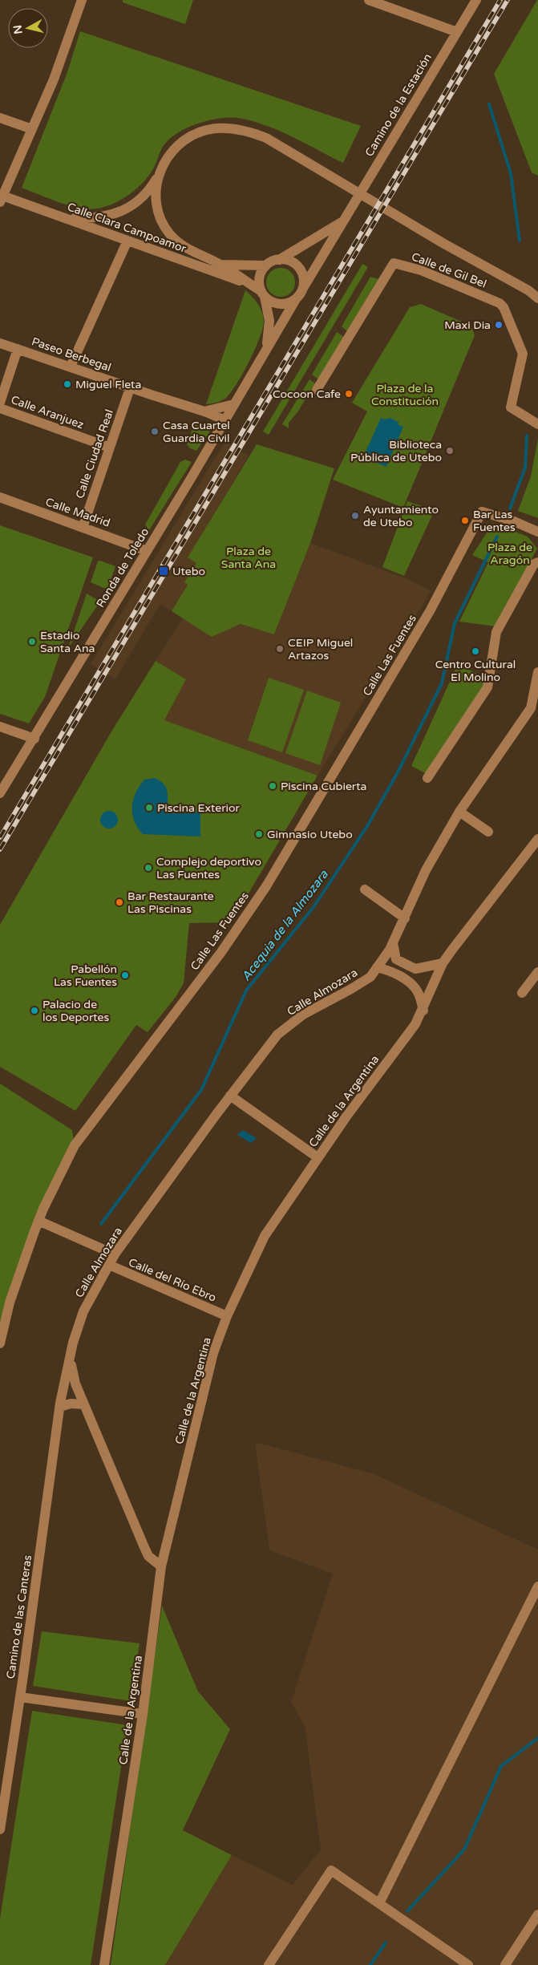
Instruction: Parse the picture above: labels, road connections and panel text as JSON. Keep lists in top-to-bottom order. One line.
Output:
{"streets":{"street":["Camino de la Estación","Calle Clara Campoamor","Calle de Gil Bel","Paseo Berbegal","Calle Aranjuez","Calle Ciudad Real","Calle Madrid","Ronda de Toledo","Calle Las Fuentes","Calle Almozara","Calle de la Argentina","Calle del Río Ebro","Camino de las Canteras"]},"crossings":[["Camino de la Estación","Ronda de Toledo"],["Paseo Berbegal","Calle Ciudad Real"],["Paseo Berbegal","Ronda de Toledo"],["Calle Aranjuez","Calle Ciudad Real"],["Calle Ciudad Real","Calle Madrid"],["Calle Madrid","Ronda de Toledo"],["Calle Las Fuentes","Calle del Río Ebro"],["Calle Almozara","Calle del Río Ebro"],["Calle Almozara","Camino de las Canteras"],["Calle de la Argentina","Calle del Río Ebro"]],"water":["Acequia de la Almozara"],"parks":["Plaza de la Constitución","Plaza de Aragón","Plaza de Santa Ana"],"places":{"other":["Maxi Dia","Miguel Fleta","Cocoon Cafe","Casa Cuartel Guardia Civil","Biblioteca Pública de Utebo","Ayuntamiento de Utebo","Bar Las Fuentes","Estadio Santa Ana","CEIP Miguel Artazos","Centro Cultural El Molino","Piscina Cubierta","Piscina Exterior","Gimnasio Utebo","Complejo deportivo Las Fuentes","Bar Restaurante Las Piscinas","Pabellón Las Fuentes","Palacio de los Deportes"],"transit":["Utebo"]},"north":"left"}
